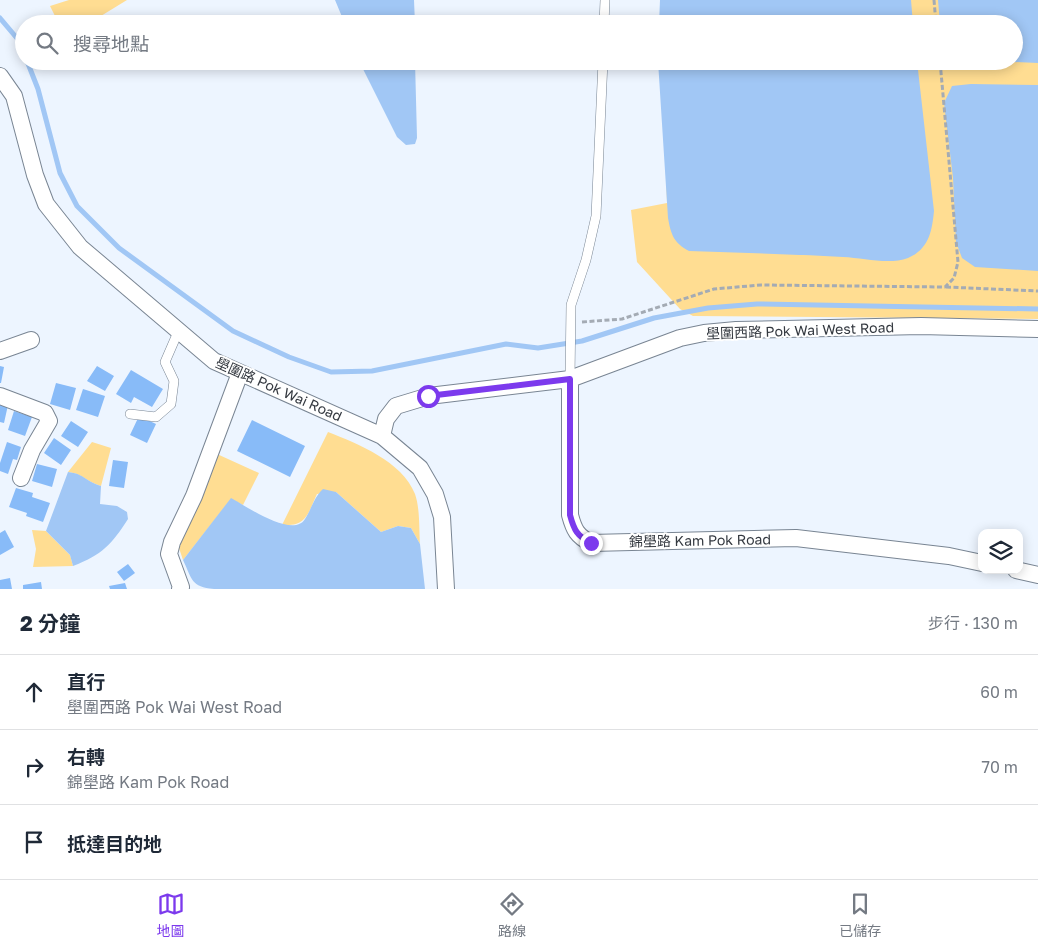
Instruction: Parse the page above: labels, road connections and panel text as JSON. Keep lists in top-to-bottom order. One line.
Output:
{"streets":{"street":["壆圍西路 Pok Wai West Road","壆圍路 Pok Wai Road","錦壆路 Kam Pok Road"]},"crossings":[["壆圍西路 Pok Wai West Road","壆圍路 Pok Wai Road"],["壆圍西路 Pok Wai West Road","錦壆路 Kam Pok Road"]],"page":{"search":"搜尋地點","heading":["2 分鐘","步行 · 130 m"],"list":[["直行","壆圍西路 Pok Wai West Road","60 m"],["右轉","錦壆路 Kam Pok Road","70 m"],"抵達目的地"],"nav":["地圖","路線","已儲存"]}}
